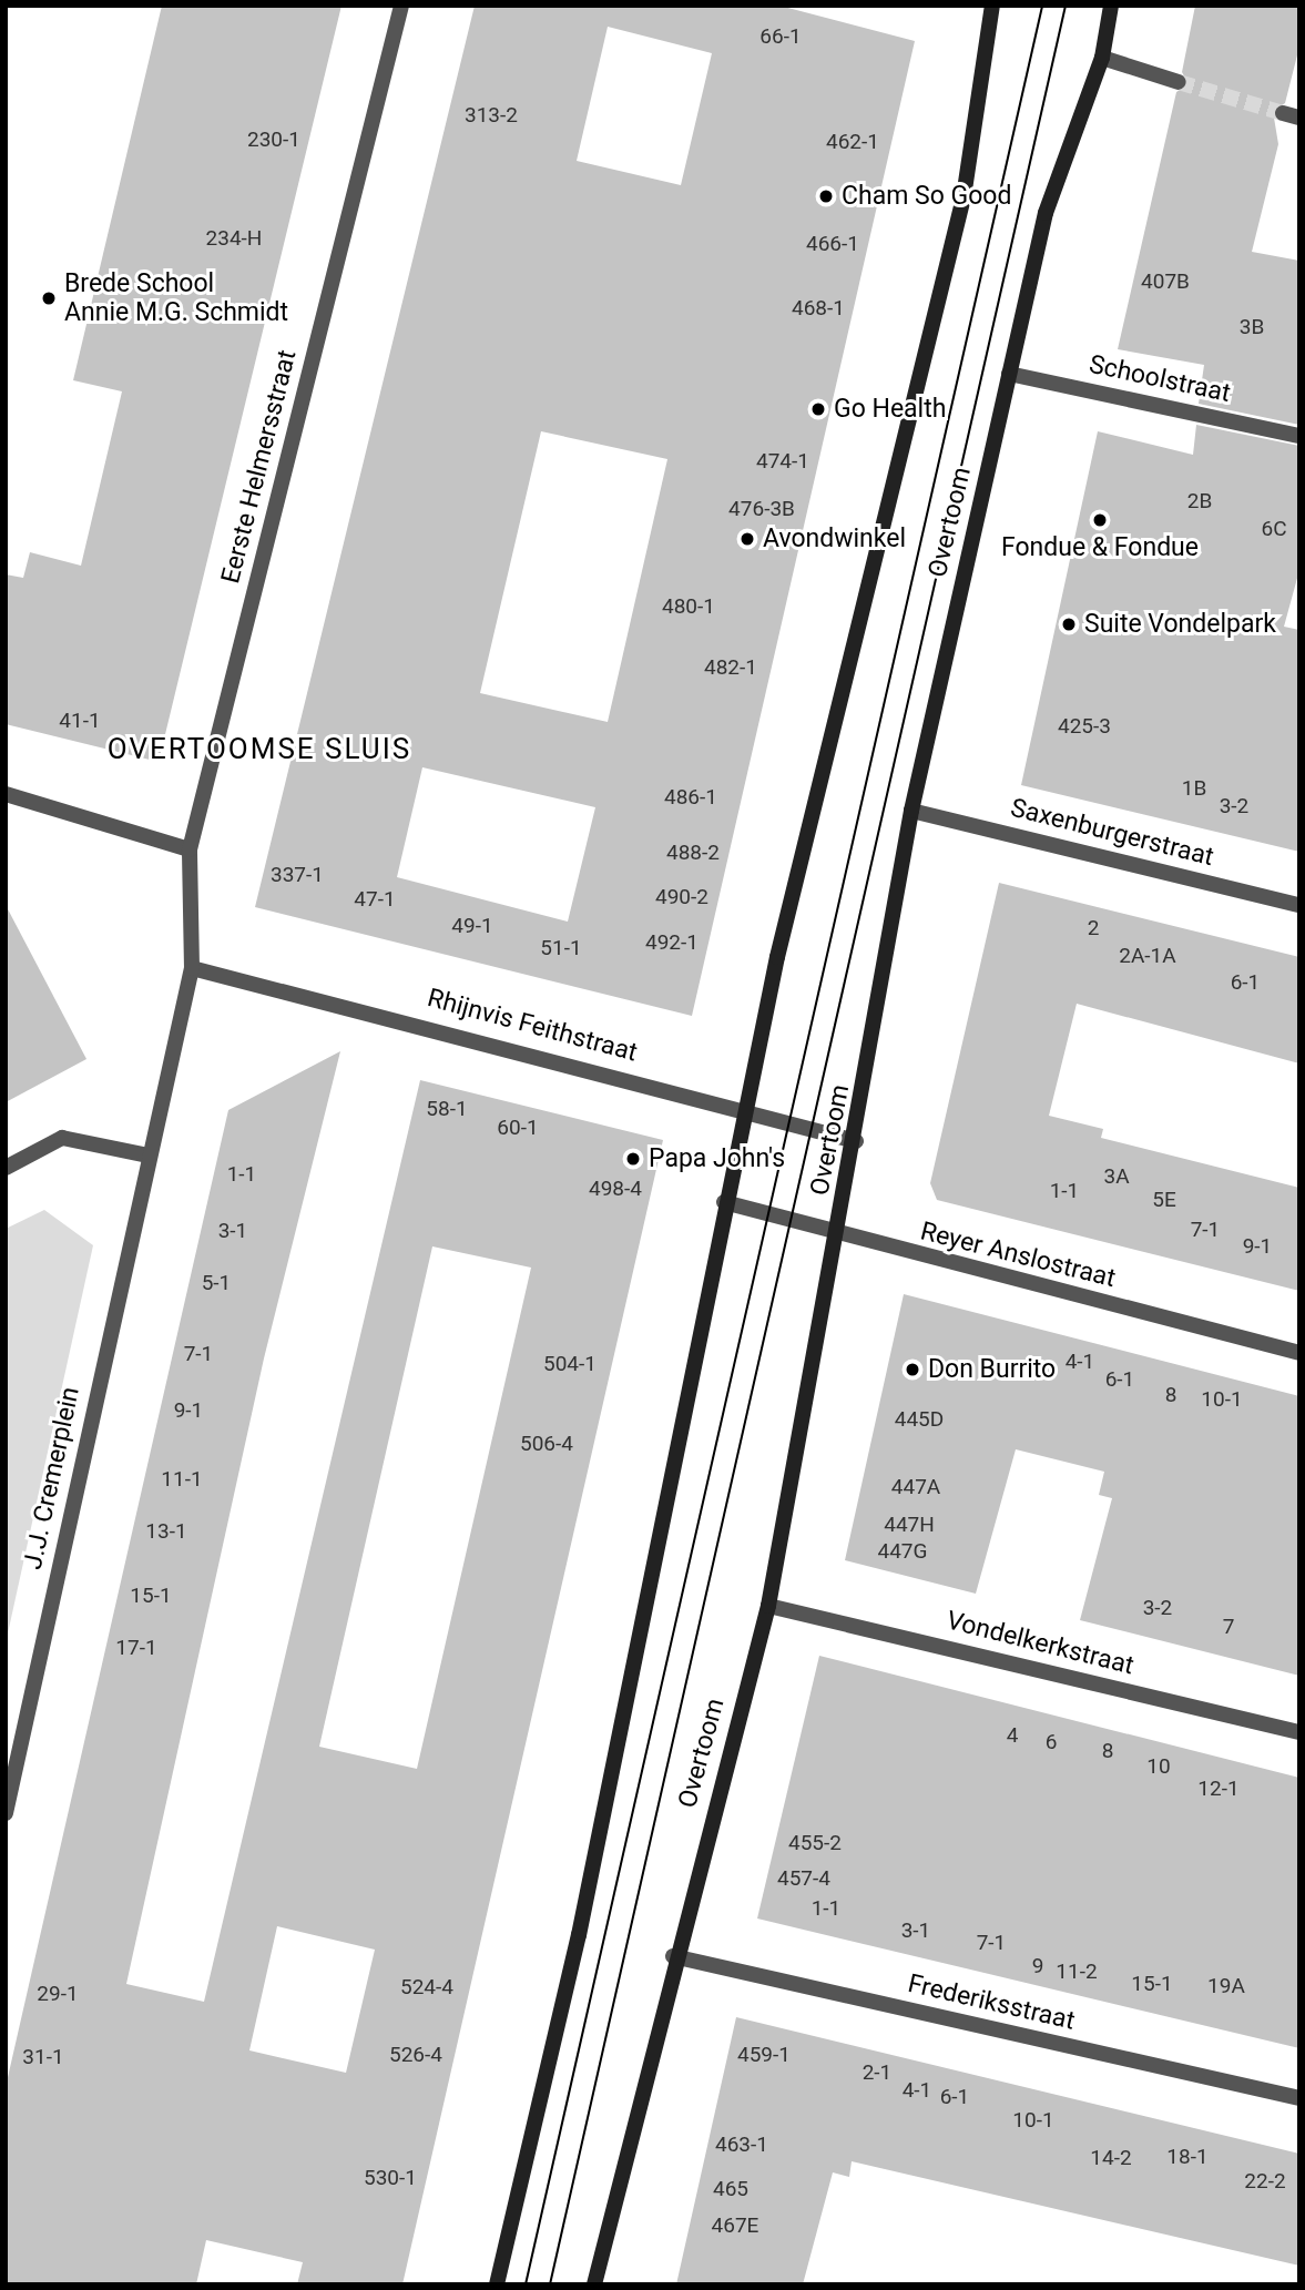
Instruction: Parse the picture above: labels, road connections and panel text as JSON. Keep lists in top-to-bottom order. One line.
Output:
{"streets":{"main road":["Overtoom"],"street":["Schoolstraat","Eerste Helmersstraat","Saxenburgerstraat","Rhijnvis Feithstraat","Reyer Anslostraat","J.J. Cremerplein","Vondelkerkstraat","Frederiksstraat"]},"crossings":[["Schoolstraat","Overtoom"],["Eerste Helmersstraat","J.J. Cremerplein"],["Overtoom","Saxenburgerstraat"],["Overtoom","Rhijnvis Feithstraat"],["Overtoom","Reyer Anslostraat"],["Overtoom","Vondelkerkstraat"],["Overtoom","Frederiksstraat"],["Rhijnvis Feithstraat","J.J. Cremerplein"]],"districts":["OVERTOOMSE SLUIS"],"places":["Cham So Good","Brede School Annie M.G. Schmidt","Go Health","Fondue & Fondue","Avondwinkel","Suite Vondelpark","Papa John's","Don Burrito"],"house_numbers":["66-1","313-2","230-1","462-1","234-H","466-1","407B","468-1","3B","474-1","2B","476-3B","6C","480-1","482-1","41-1","425-3","1B","486-1","3-2","488-2","337-1","490-2","47-1","49-1","2","492-1","51-1","2A-1A","6-1","58-1","60-1","1-1","3A","498-4","1-1","5E","7-1","3-1","9-1","5-1","7-1","4-1","504-1","6-1","8","10-1","9-1","445D","506-4","11-1","447A","447H","13-1","447G","15-1","3-2","7","17-1","4","6","8","10","12-1","455-2","457-4","1-1","3-1","7-1","9","11-2","15-1","19A","524-4","29-1","526-4","459-1","31-1","2-1","4-1","6-1","10-1","463-1","18-1","14-2","530-1","22-2","465","467E"]}
